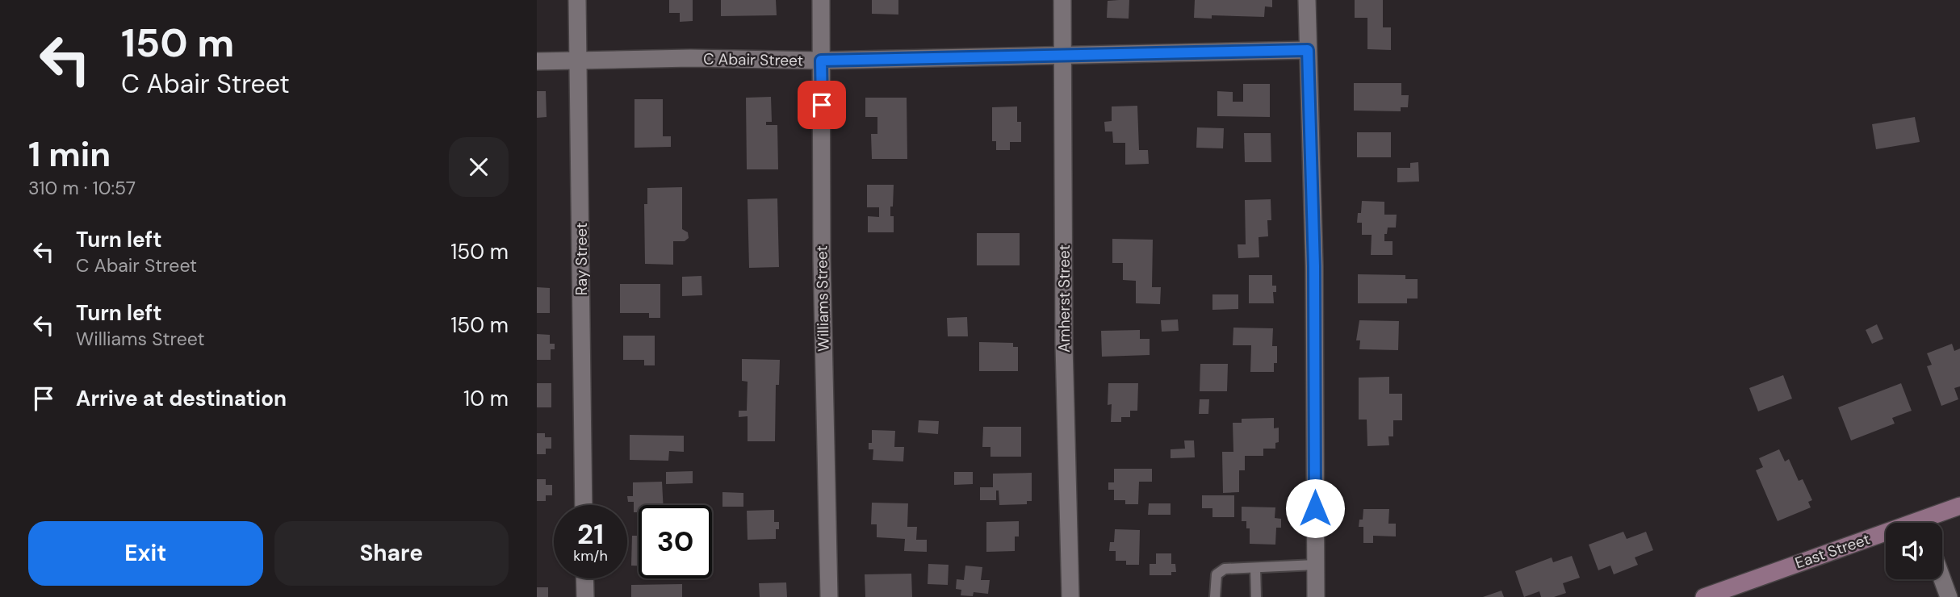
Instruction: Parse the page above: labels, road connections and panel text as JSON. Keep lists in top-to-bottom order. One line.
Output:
{"streets":{"main road":["East Street"],"street":["C Abair Street","Ray Street","Williams Street","Amherst Street"]},"crossings":[["C Abair Street","Ray Street"],["C Abair Street","Williams Street"],["C Abair Street","Amherst Street"]],"page":{"turn":["150 m","C Abair Street"],"heading":["1 min","310 m · 10:57"],"list":[{"name":"Turn left","note":"C Abair Street","value":"150 m"},{"name":"Turn left","note":"Williams Street","value":"150 m"},{"name":"Arrive at destination","value":"10 m"}],"speed":"21 km/h","limit":"30","buttons":["Exit","Share"]}}
